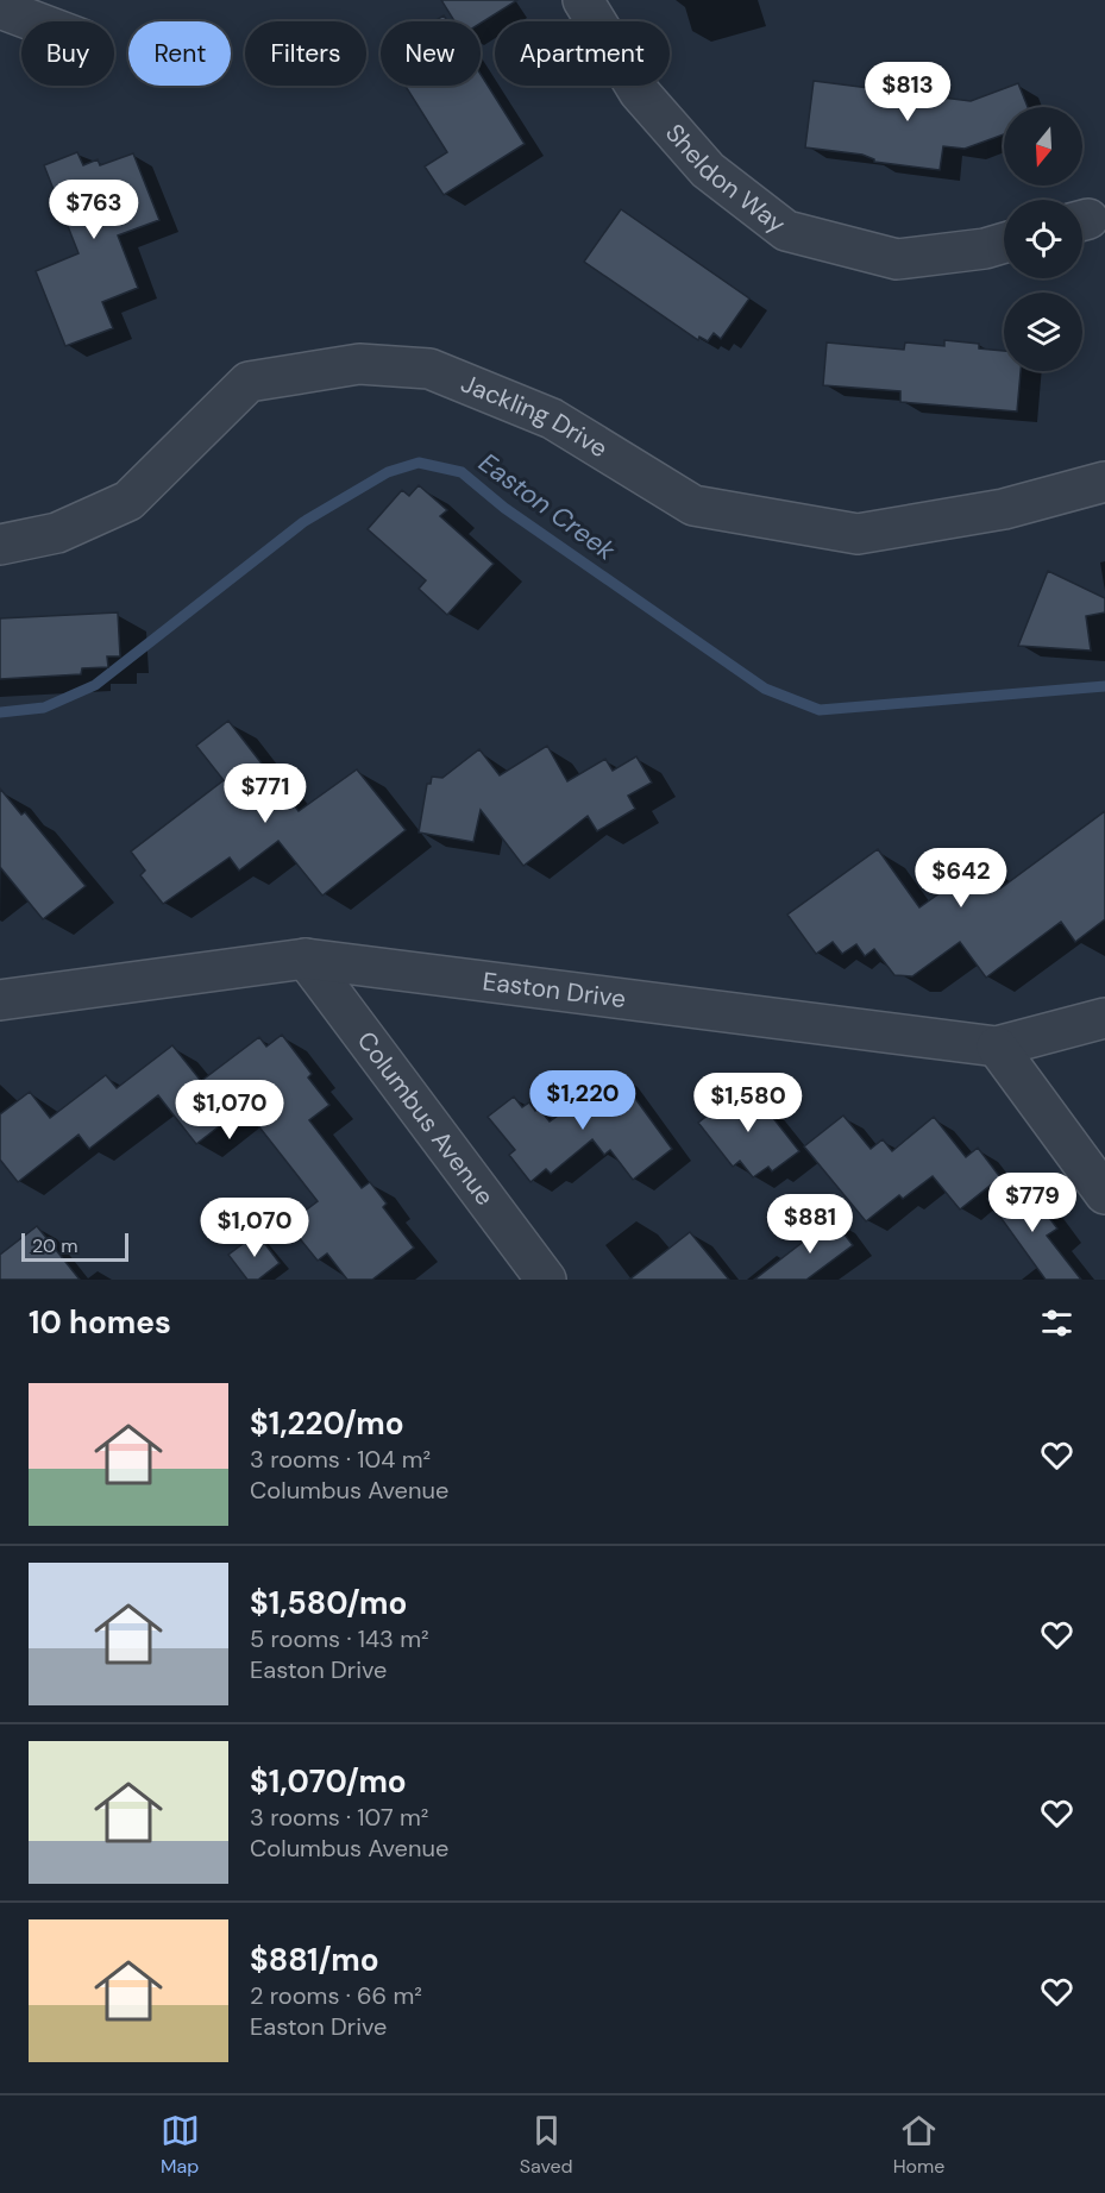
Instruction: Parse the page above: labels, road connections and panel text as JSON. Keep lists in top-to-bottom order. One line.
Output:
{"streets":{"street":["Sheldon Way","Jackling Drive","Easton Drive","Columbus Avenue"]},"crossings":[["Easton Drive","Columbus Avenue"]],"water":["Easton Creek"],"scale_bar":"20 m","north":"bottom","page":{"chip":["Buy","Rent","Filters","New","Apartment"],"price":["$813","$763","$771","$642","$1,220","$1,580","$1,070","$779","$881","$1,070"],"scale":"20 m","heading":"10 homes","list":[{"name":"$1,220/mo","note":"3 rooms · 104 m² · Columbus Avenue"},{"name":"$1,580/mo","note":"5 rooms · 143 m² · Easton Drive"},{"name":"$1,070/mo","note":"3 rooms · 107 m² · Columbus Avenue"},{"name":"$881/mo","note":"2 rooms · 66 m² · Easton Drive"}],"tabs":["Map","Saved","Home"]}}
